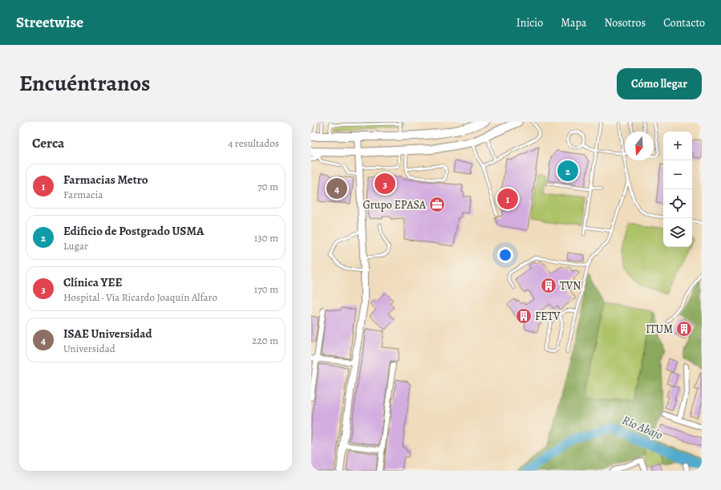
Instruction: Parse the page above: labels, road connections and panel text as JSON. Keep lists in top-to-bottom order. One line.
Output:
{"water":["Río Abajo"],"places":{"office":["Grupo EPASA"],"building":["TVN","FETV","ITUM"]},"north":"bottom","page":{"header":"Streetwise","nav":["Inicio","Mapa","Nosotros","Contacto"],"title":"Encuéntranos","buttons":"Cómo llegar","heading":["Cerca","4 resultados"],"map_buttons":["+","−"],"pins":["2","3","4","1"],"list":[{"mark":"1","name":"Farmacias Metro","note":"Farmacia","value":"70 m"},{"mark":"2","name":"Edificio de Postgrado USMA","note":"Lugar","value":"130 m"},{"mark":"3","name":"Clínica YEE","note":"Hospital · Vía Ricardo Joaquín Alfaro","value":"170 m"},{"mark":"4","name":"ISAE Universidad","note":"Universidad","value":"220 m"}]}}
